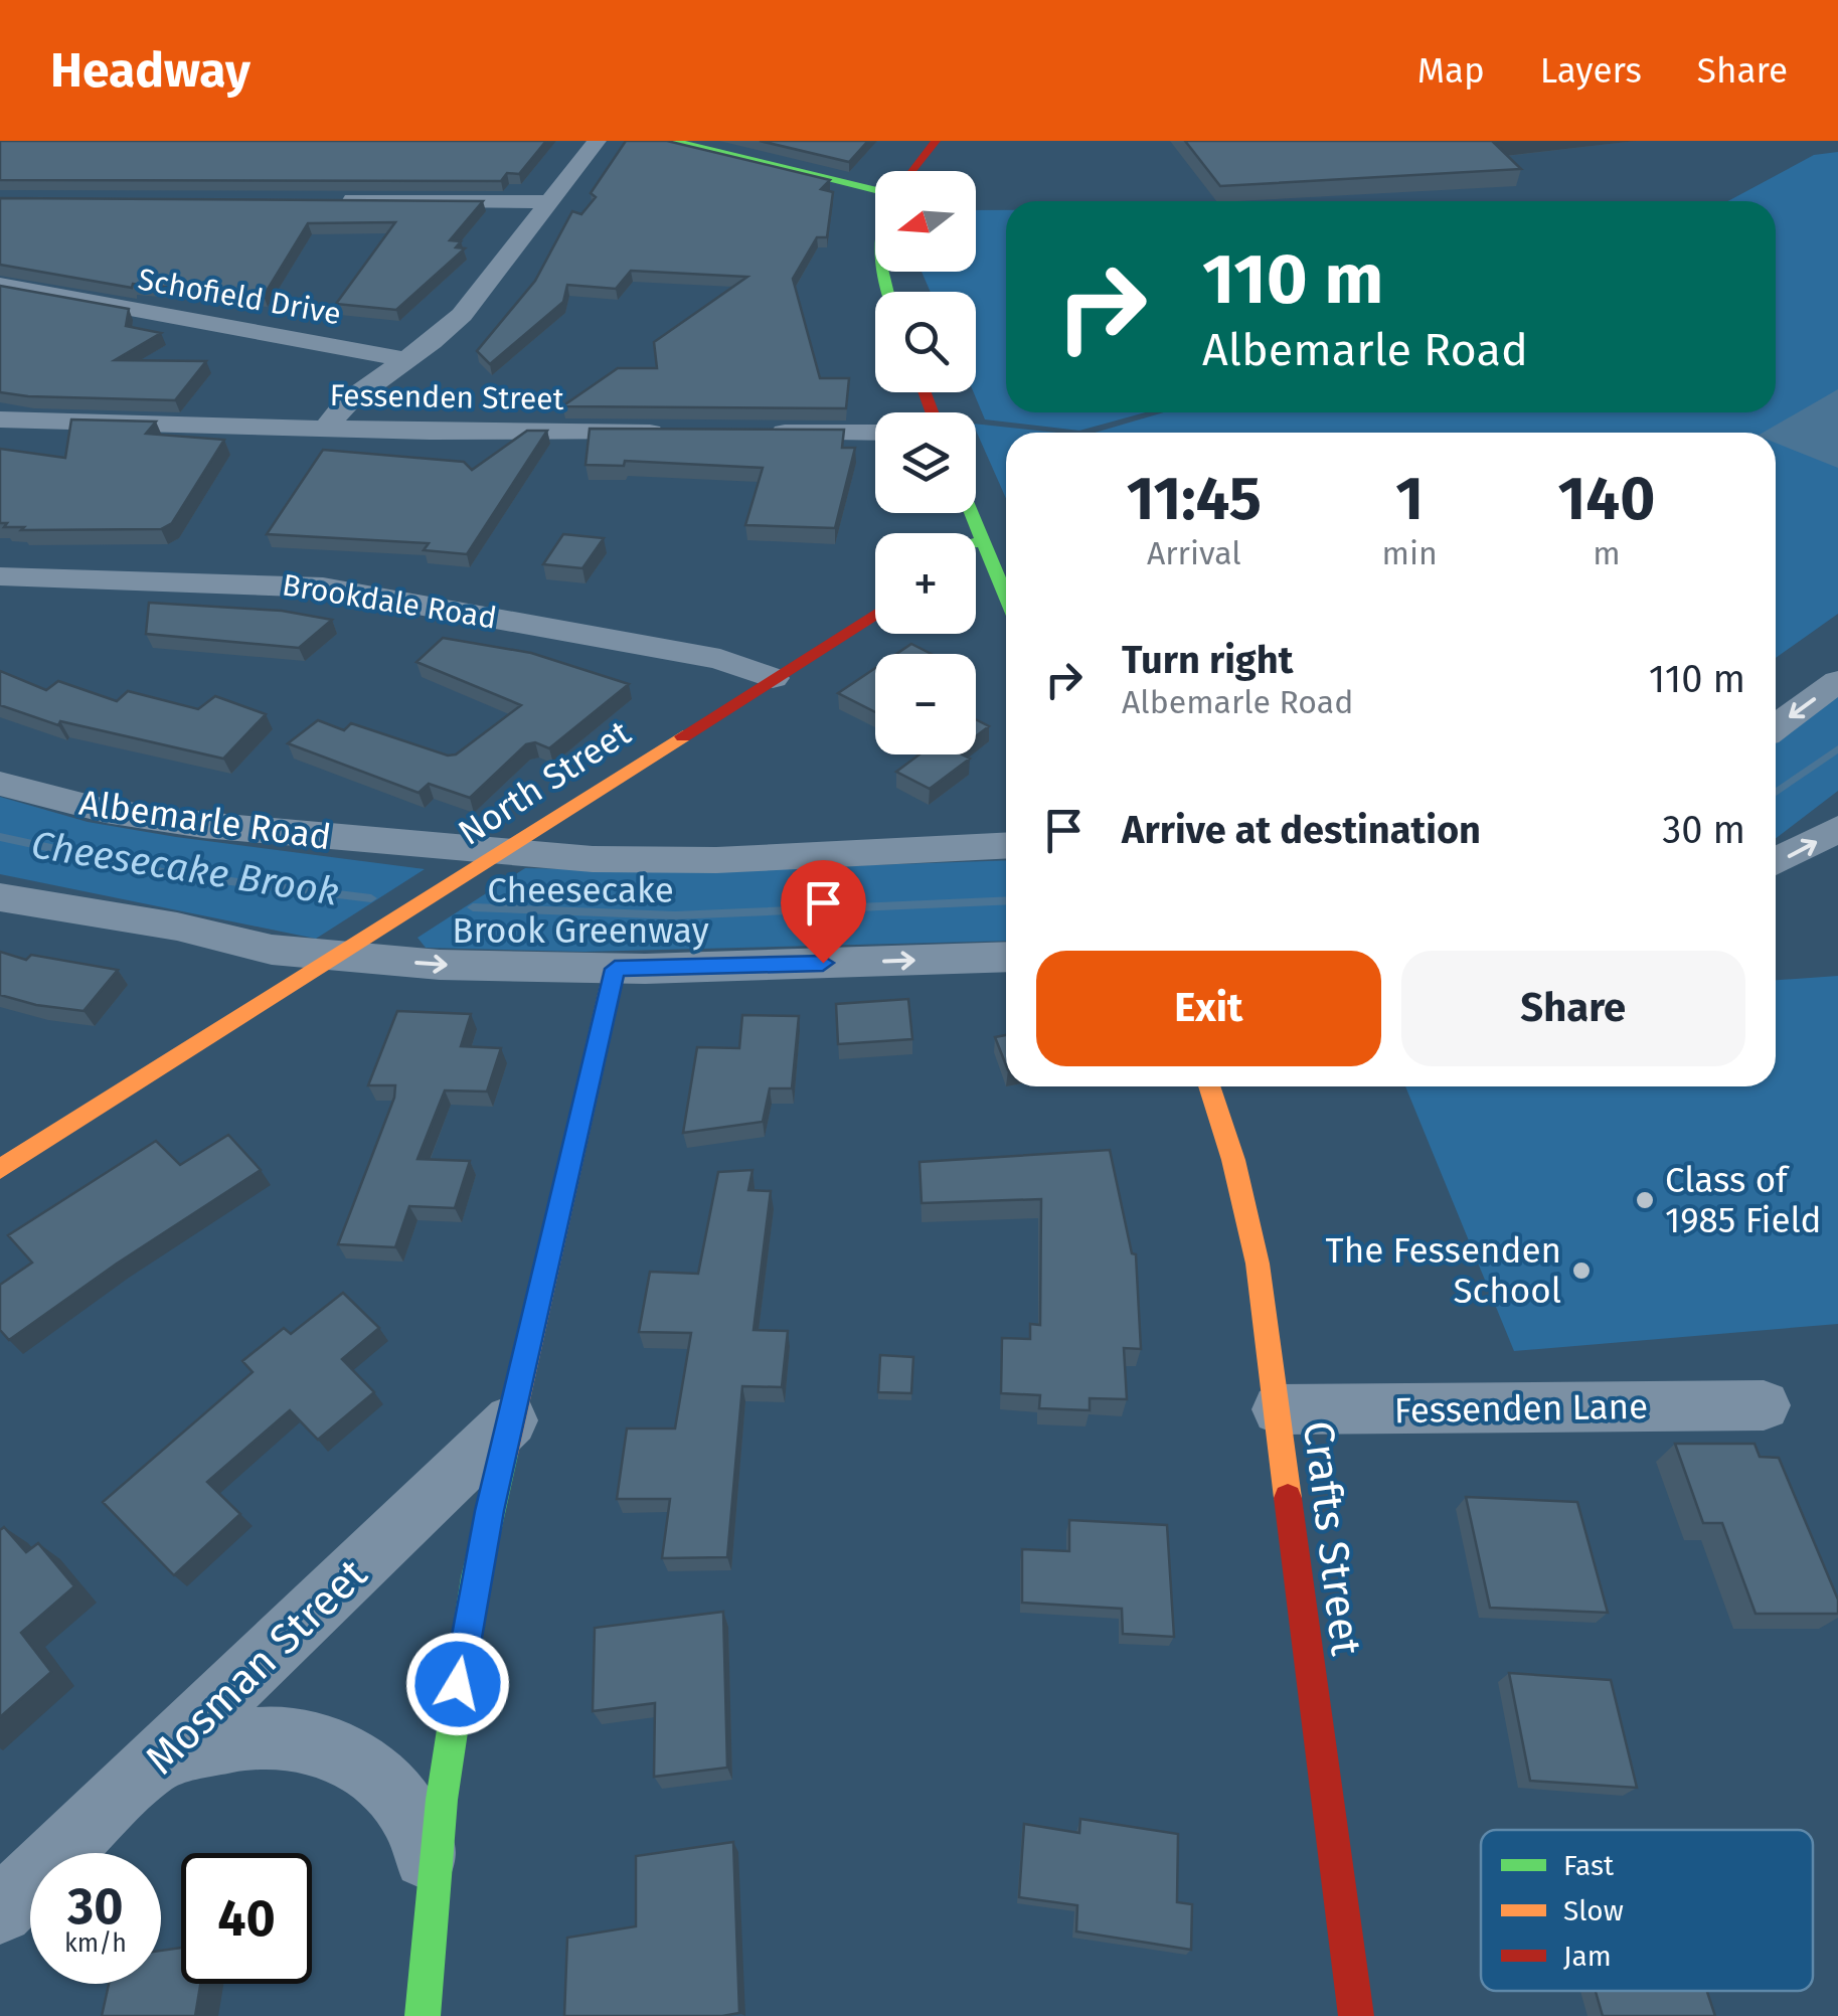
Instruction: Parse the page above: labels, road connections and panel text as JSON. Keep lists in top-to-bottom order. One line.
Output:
{"streets":{"main road":["North Street","Crafts Street"],"street":["Schofield Drive","Fessenden Street","Brookdale Road","Albemarle Road","Fessenden Lane","Mosman Street"]},"crossings":[["Brookdale Road","North Street"],["North Street","Albemarle Road"],["Fessenden Lane","Crafts Street"]],"water":["Cheesecake Brook"],"parks":["Cheesecake Brook Greenway"],"places":["Class of 1985 Field","The Fessenden School"],"legend":["Fast","Slow","Jam"],"north":"left","page":{"header":"Headway","nav":["Map","Layers","Share"],"map_buttons":["+","−"],"turn":["110 m","Albemarle Road"],"eta":["11:45","Arrival","1","min","140","m"],"list":[{"name":"Turn right","note":"Albemarle Road","value":"110 m"},{"name":"Arrive at destination","value":"30 m"}],"buttons":["Exit","Share"],"speed":"30 km/h","limit":"40"}}
